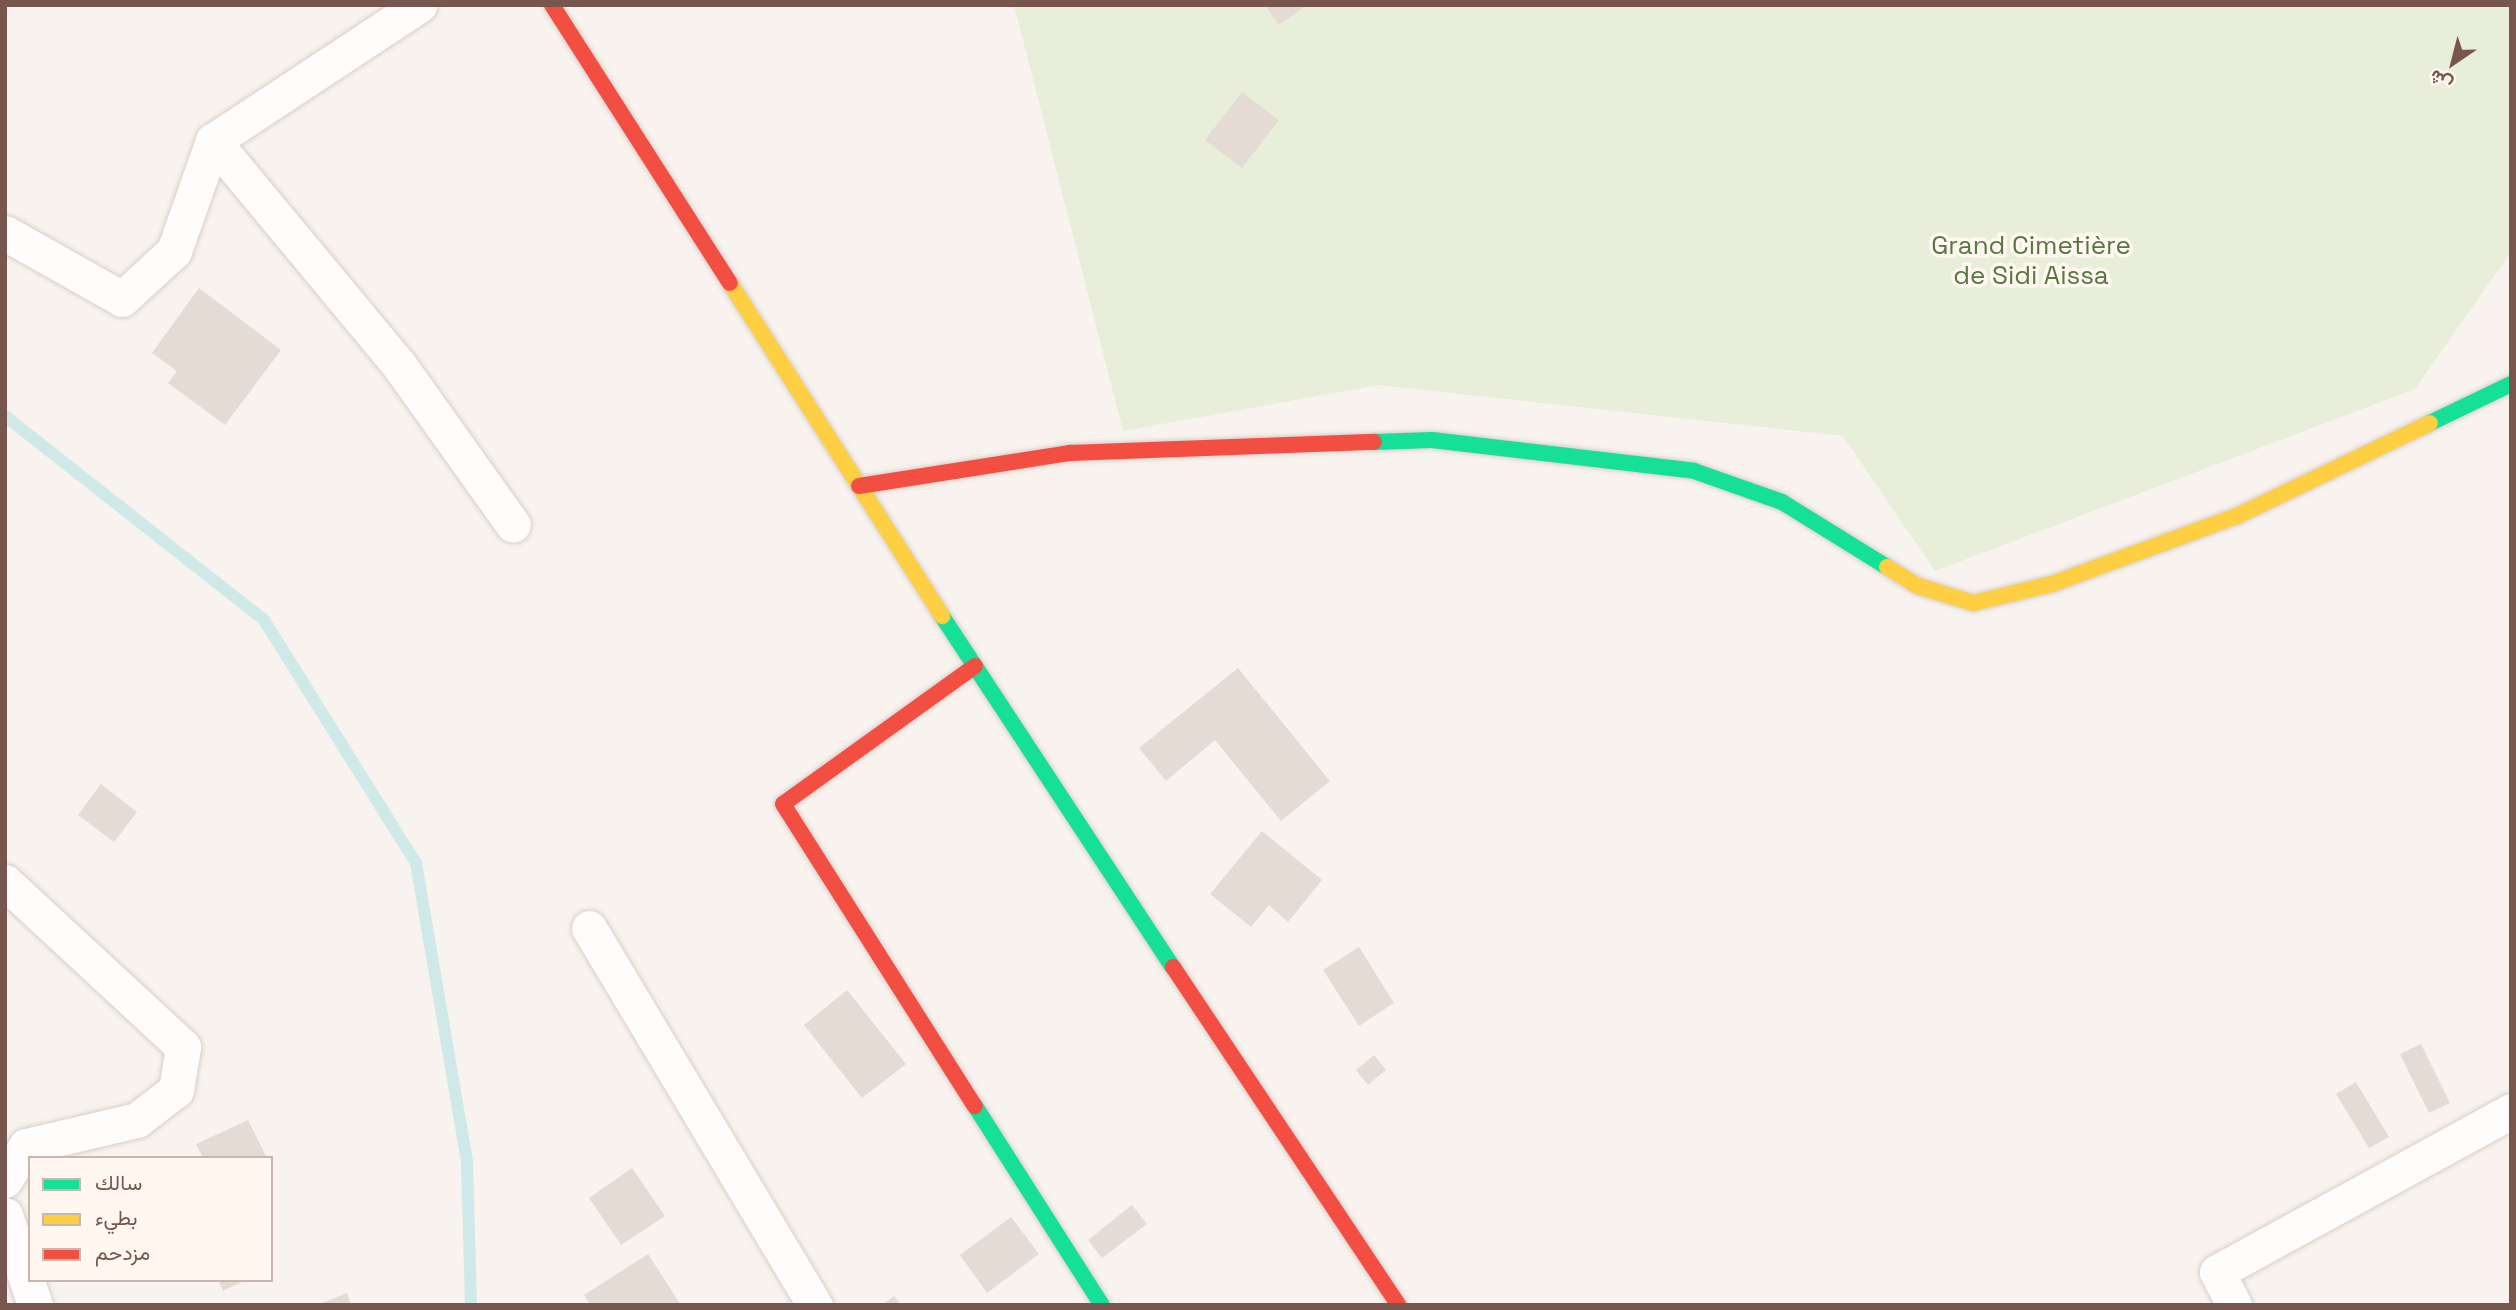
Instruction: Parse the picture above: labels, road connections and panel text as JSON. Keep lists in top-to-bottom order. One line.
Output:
{"parks":["Grand Cimetière de Sidi Aissa"],"legend":["سالك","بطيء","مزدحم"],"north":"bottom left"}
